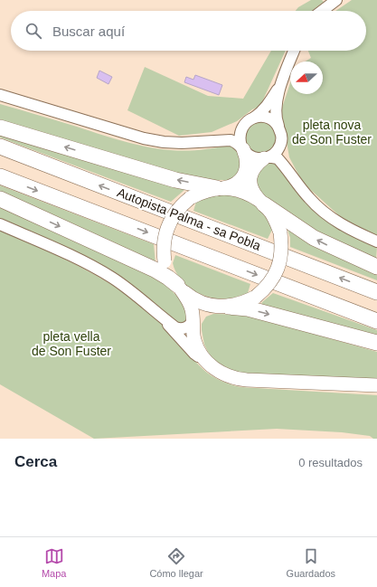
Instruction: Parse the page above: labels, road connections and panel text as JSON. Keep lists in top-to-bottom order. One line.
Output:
{"streets":{"highway":["Autopista Palma - sa Pobla"]},"parks":["pleta nova de Son Fuster","pleta vella de Son Fuster"],"north":"left","page":{"search":"Buscar aquí","heading":["Cerca","0 resultados"],"nav":["Mapa","Cómo llegar","Guardados"]}}
